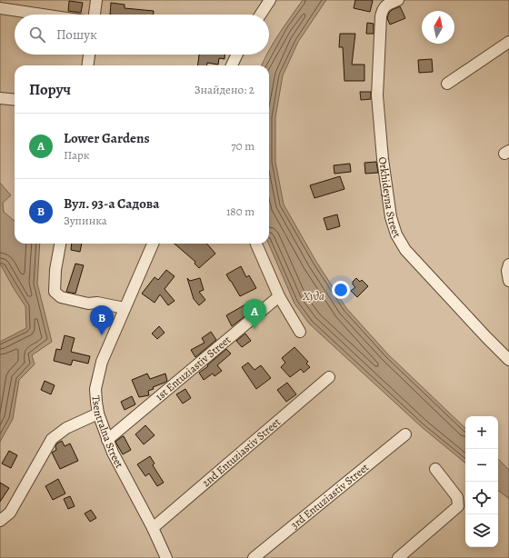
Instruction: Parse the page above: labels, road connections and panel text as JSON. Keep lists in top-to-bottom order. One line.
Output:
{"streets":{"street":["Orkhideyna Street","1st Entuziastiv Street","Tsentralna Street","2nd Entuziastiv Street","3rd Entuziastiv Street"]},"crossings":[["1st Entuziastiv Street","Tsentralna Street"],["Tsentralna Street","2nd Entuziastiv Street"]],"water":["Худа"],"north":"top","page":{"search":"Пошук","heading":["Поруч","Знайдено: 2"],"list":[{"mark":"A","name":"Lower Gardens","note":"Парк","value":"70 m"},{"mark":"B","name":"Вул. 93-а Садова","note":"Зупинка","value":"180 m"}],"pins":["A","B"],"map_buttons":["+","−"]}}
